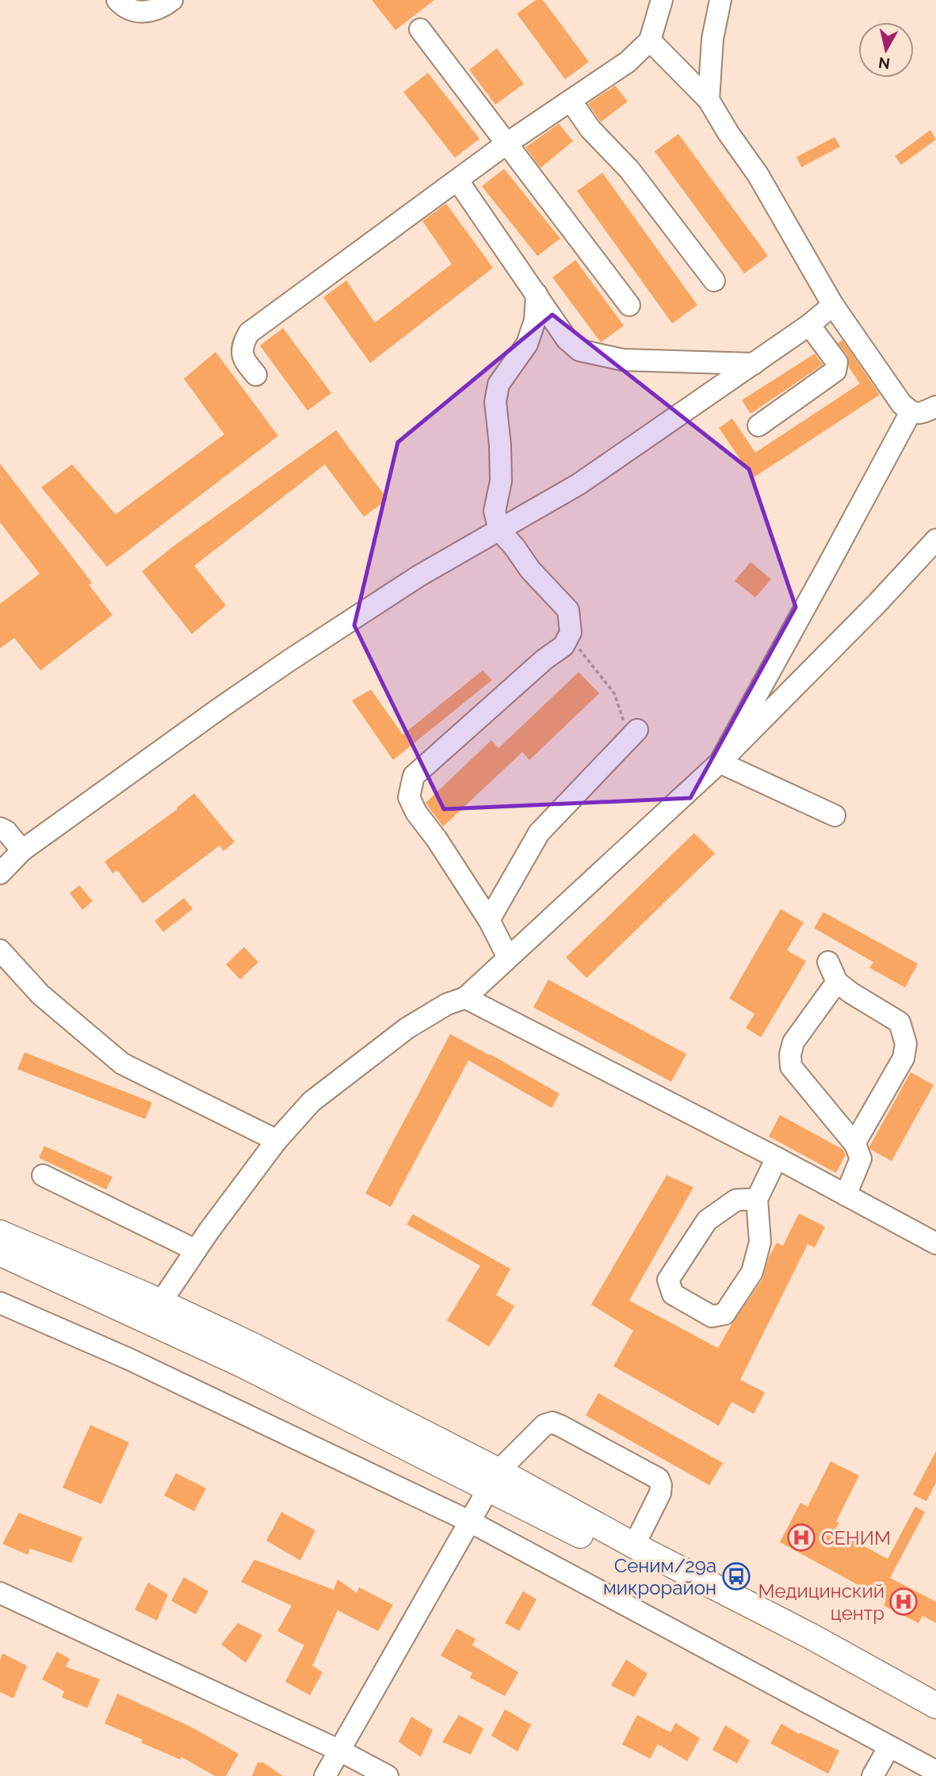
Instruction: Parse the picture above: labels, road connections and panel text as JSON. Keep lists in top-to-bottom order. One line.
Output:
{"places":{"hospital":["СЕНИМ","Медицинский центр"],"bus stop":["Сеним/29а микрорайон"]},"north":"bottom"}
